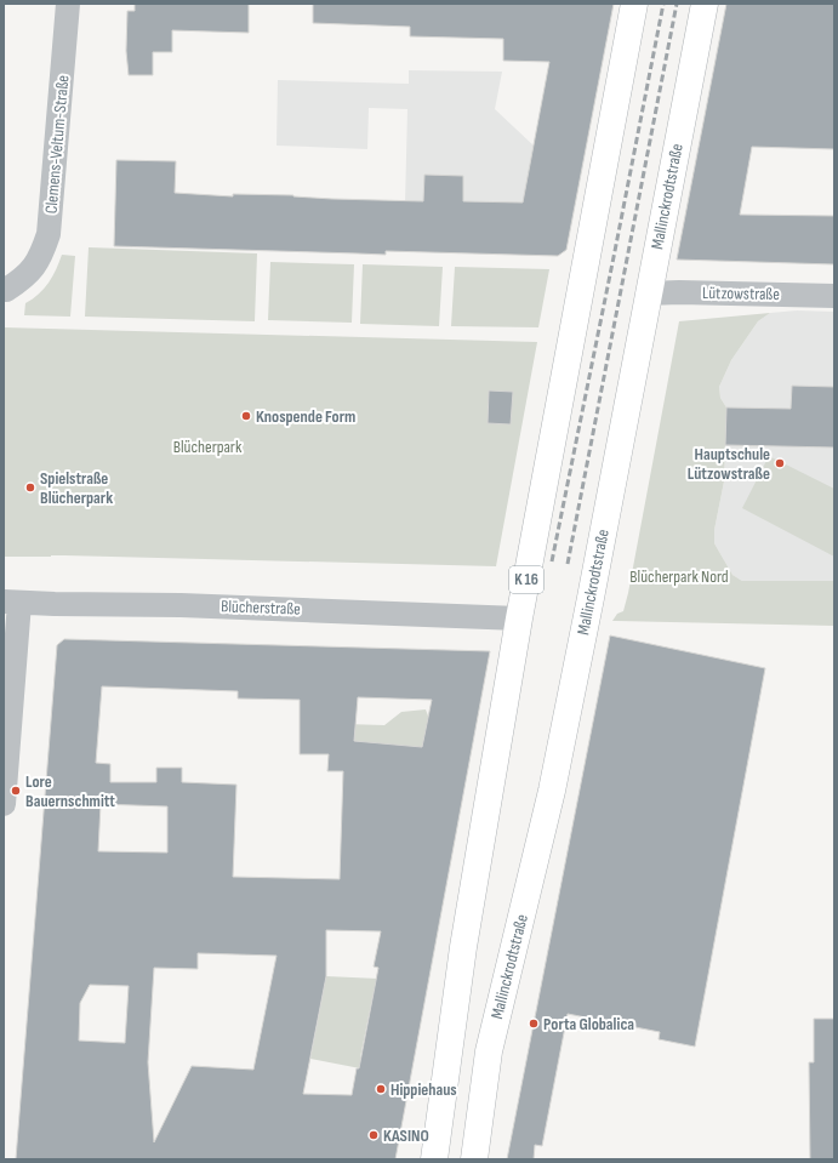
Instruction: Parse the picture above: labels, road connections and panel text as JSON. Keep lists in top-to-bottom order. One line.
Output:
{"streets":{"main road":["Mallinckrodtstraße","K 16"],"street":["Clemens-Veltum-Straße","Lützowstraße","Blücherstraße"]},"crossings":[["Mallinckrodtstraße","Lützowstraße"],["K 16","Blücherstraße"]],"parks":["Blücherpark","Blücherpark Nord"],"places":["Knospende Form","Hauptschule Lützowstraße","Spielstraße Blücherpark","Lore Bauernschmitt","Porta Globalica","Hippiehaus","KASINO"]}
